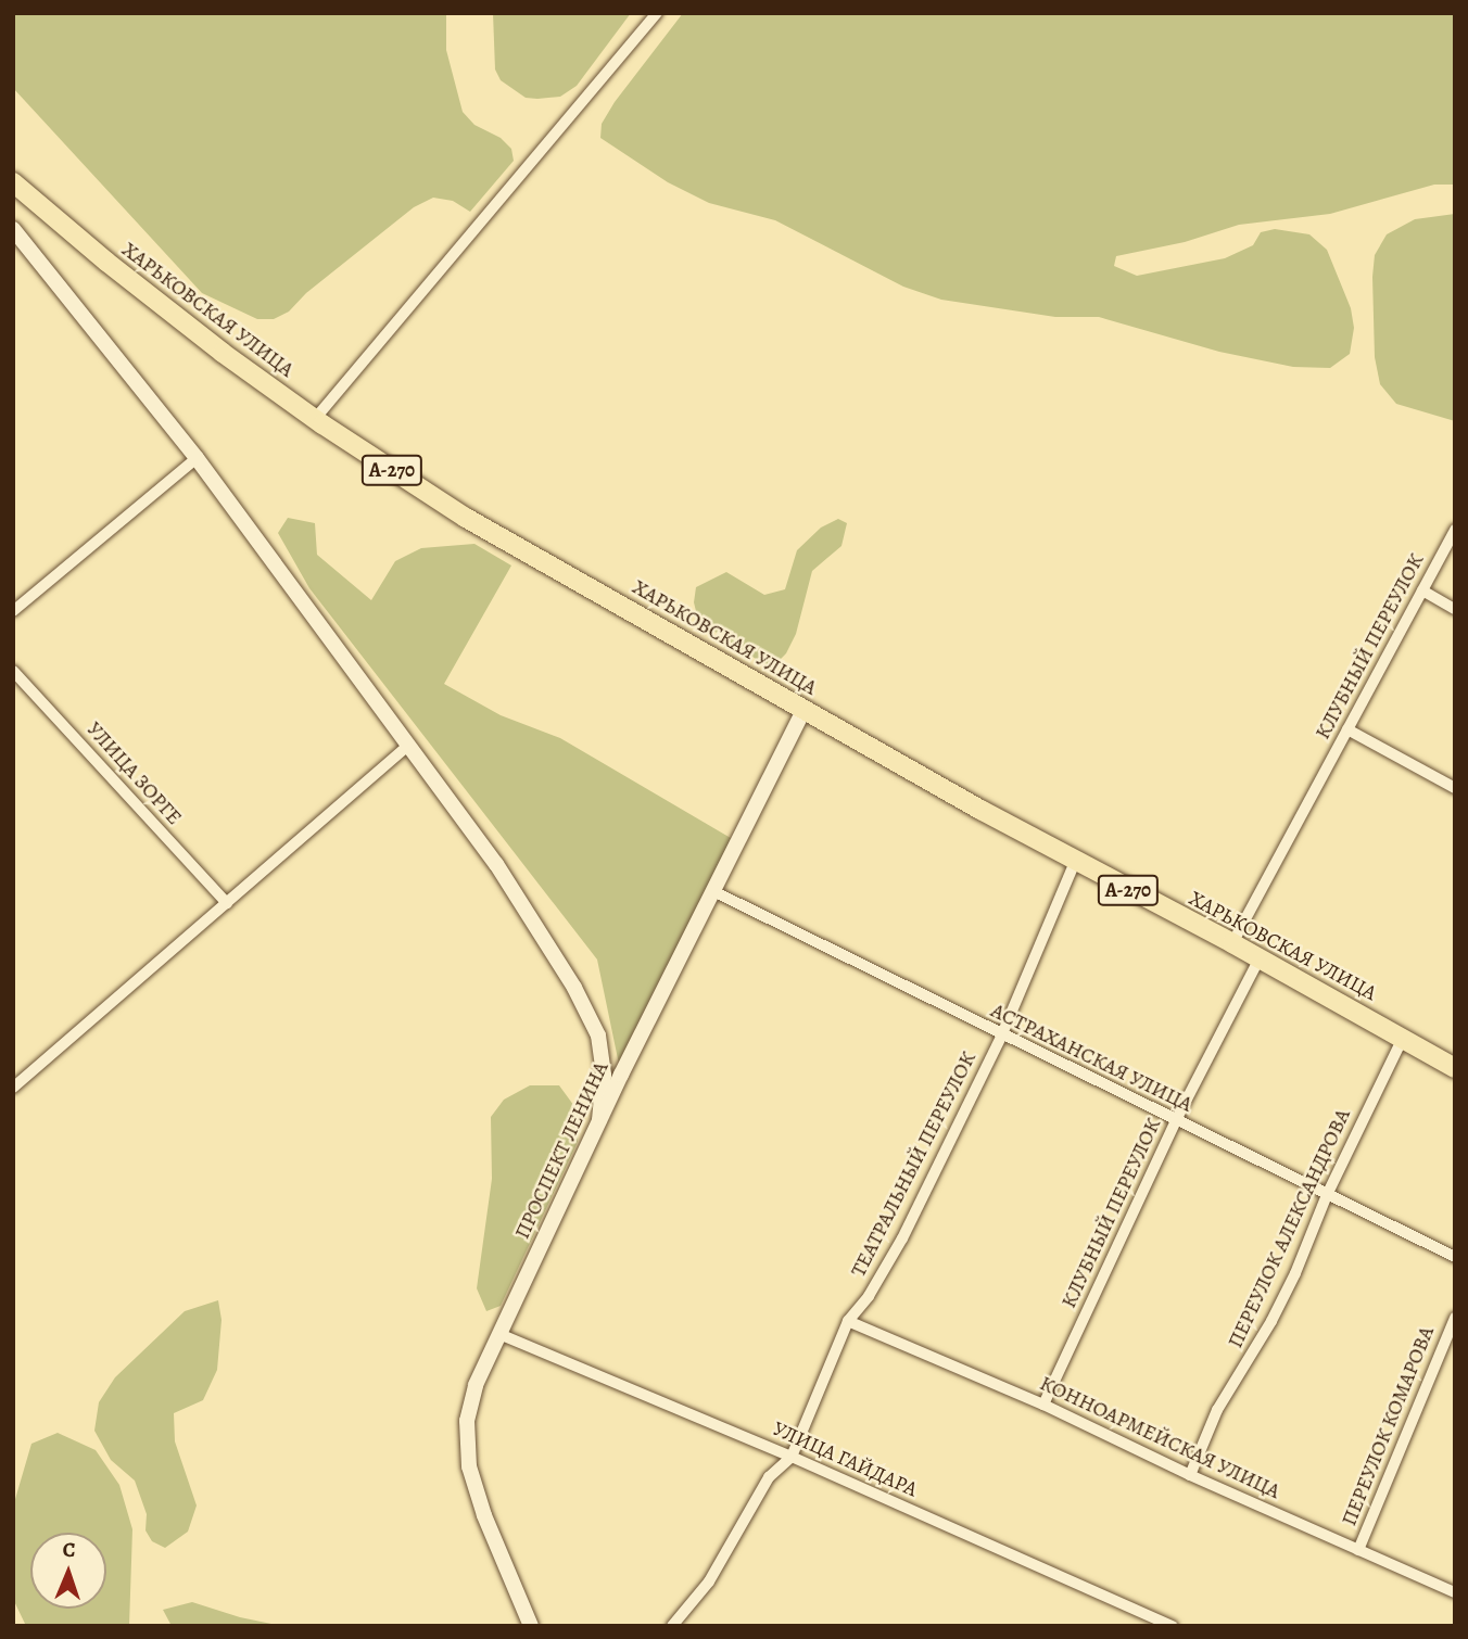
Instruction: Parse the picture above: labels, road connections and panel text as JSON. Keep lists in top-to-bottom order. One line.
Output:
{"streets":{"highway":["ХАРЬКОВСКАЯ УЛИЦА","А-270"],"main road":["ПРОСПЕКТ ЛЕНИНА"],"street":["КЛУБНЫЙ ПЕРЕУЛОК","УЛИЦА ЗОРГЕ","АСТРАХАНСКАЯ УЛИЦА","ТЕАТРАЛЬНЫЙ ПЕРЕУЛОК","ПЕРЕУЛОК АЛЕКСАНДРОВА","ПЕРЕУЛОК КОМАРОВА","КОННОАРМЕЙСКАЯ УЛИЦА","УЛИЦА ГАЙДАРА"]},"crossings":[["ХАРЬКОВСКАЯ УЛИЦА","КЛУБНЫЙ ПЕРЕУЛОК"],["ХАРЬКОВСКАЯ УЛИЦА","ПРОСПЕКТ ЛЕНИНА"],["ХАРЬКОВСКАЯ УЛИЦА","ТЕАТРАЛЬНЫЙ ПЕРЕУЛОК"],["ХАРЬКОВСКАЯ УЛИЦА","ПЕРЕУЛОК АЛЕКСАНДРОВА"],["КЛУБНЫЙ ПЕРЕУЛОК","АСТРАХАНСКАЯ УЛИЦА"],["КЛУБНЫЙ ПЕРЕУЛОК","КОННОАРМЕЙСКАЯ УЛИЦА"],["АСТРАХАНСКАЯ УЛИЦА","ПРОСПЕКТ ЛЕНИНА"],["АСТРАХАНСКАЯ УЛИЦА","ТЕАТРАЛЬНЫЙ ПЕРЕУЛОК"],["АСТРАХАНСКАЯ УЛИЦА","ПЕРЕУЛОК АЛЕКСАНДРОВА"],["ПРОСПЕКТ ЛЕНИНА","УЛИЦА ГАЙДАРА"],["ТЕАТРАЛЬНЫЙ ПЕРЕУЛОК","КОННОАРМЕЙСКАЯ УЛИЦА"],["ТЕАТРАЛЬНЫЙ ПЕРЕУЛОК","УЛИЦА ГАЙДАРА"],["ПЕРЕУЛОК АЛЕКСАНДРОВА","КОННОАРМЕЙСКАЯ УЛИЦА"],["ПЕРЕУЛОК КОМАРОВА","КОННОАРМЕЙСКАЯ УЛИЦА"]],"north":"top"}
